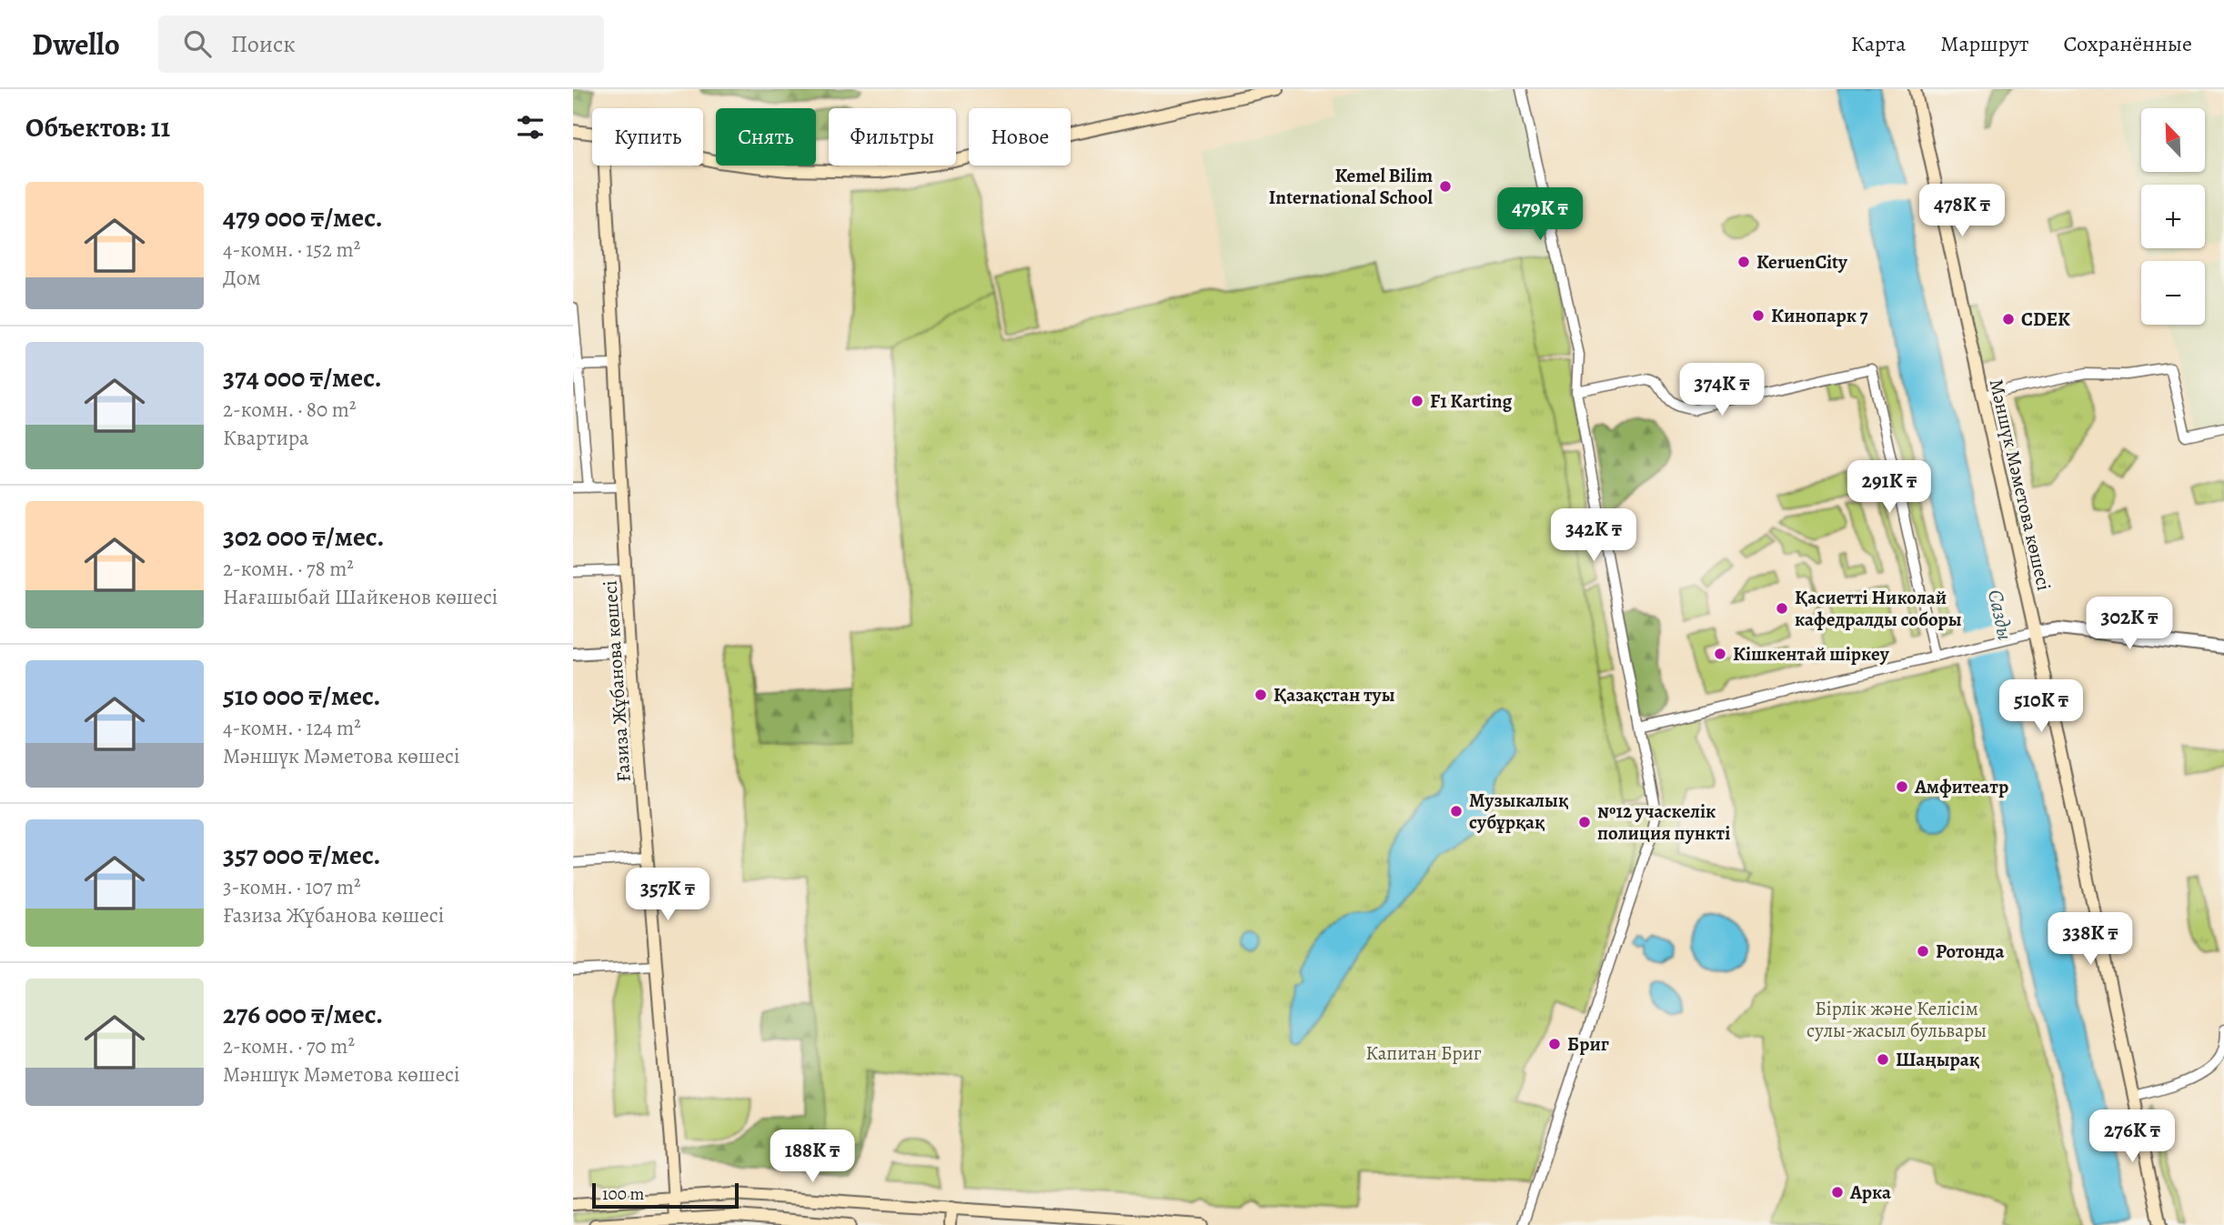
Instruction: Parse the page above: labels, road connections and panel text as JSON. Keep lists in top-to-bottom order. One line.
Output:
{"streets":{"main road":["Мәншүк Мәметова көшесі","Ғазиза Жұбанова көшесі"]},"water":["Сазды"],"parks":["Бірлік және Келісім сулы-жасыл бульвары","Капитан Бриг"],"places":["Kemel Bilim International School","KeruenCity","Кинопарк 7","CDEK","F1 Karting","Қасиетті Николай кафедралды соборы","Кішкентай шіркеу","Қазақстан туы","Амфитеатр","Музыкалық субұрқақ","№12 учаскелік полиция пункті","Ротонда","Бриг","Шаңырақ","Арка"],"scale_bar":"100 m","north":"top left","page":{"header":"Dwello","search":"Поиск","nav":["Карта","Маршрут","Сохранённые"],"heading":"Объектов: 11","map_buttons":["+","−"],"chip":["Купить","Снять","Фильтры","Новое"],"list":[{"name":"479 000 ₸/мес.","note":"4-комн. · 152 m² · Дом"},{"name":"374 000 ₸/мес.","note":"2-комн. · 80 m² · Квартира"},{"name":"302 000 ₸/мес.","note":"2-комн. · 78 m² · Нағашыбай Шайкенов көшесі"},{"name":"510 000 ₸/мес.","note":"4-комн. · 124 m² · Мәншүк Мәметова көшесі"},{"name":"357 000 ₸/мес.","note":"3-комн. · 107 m² · Ғазиза Жұбанова көшесі"},{"name":"276 000 ₸/мес.","note":"2-комн. · 70 m² · Мәншүк Мәметова көшесі"}],"price":["478K ₸","479K ₸","374K ₸","291K ₸","342K ₸","302K ₸","510K ₸","357K ₸","338K ₸","276K ₸","188K ₸"],"scale":"100 m"}}
